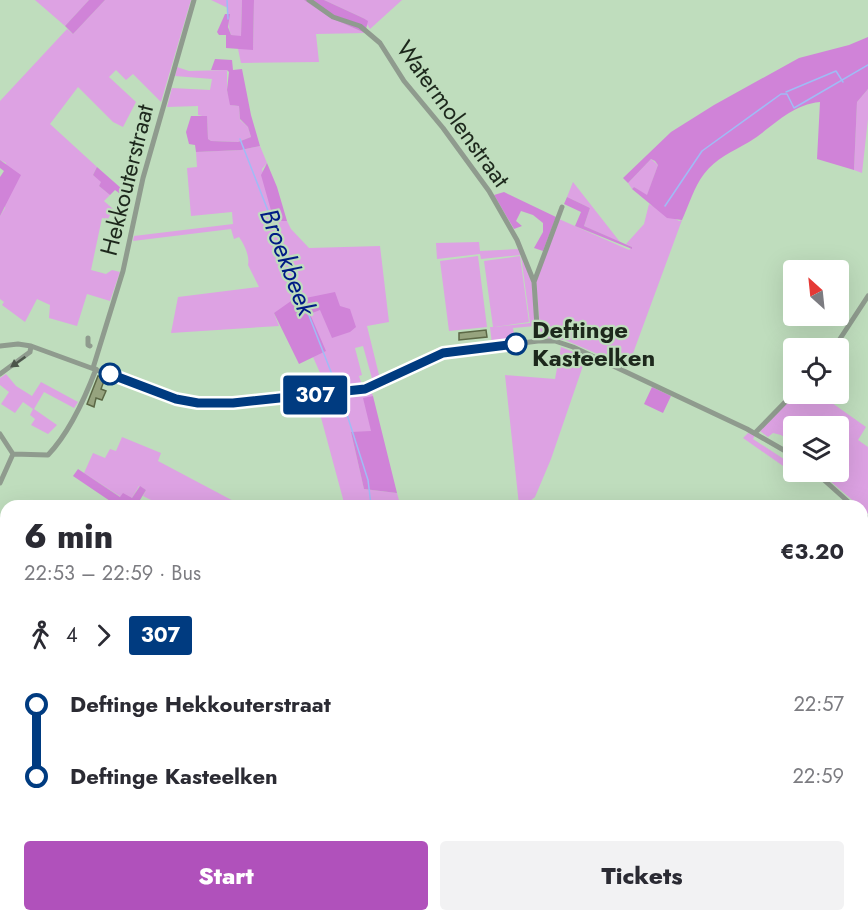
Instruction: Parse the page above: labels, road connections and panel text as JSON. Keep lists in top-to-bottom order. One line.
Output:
{"streets":{"street":["Watermolenstraat","Hekkouterstraat"]},"water":["Broekbeek"],"places":["Deftinge Kasteelken"],"lines":["bus line 307"],"north":"top left","page":{"on_map":"307","heading":["6 min","22:53 – 22:59 · Bus","€3.20"],"legs":["4","307"],"list":[{"name":"Deftinge Hekkouterstraat","value":"22:57"},{"name":"Deftinge Kasteelken","value":"22:59"}],"buttons":["Start","Tickets"]}}
